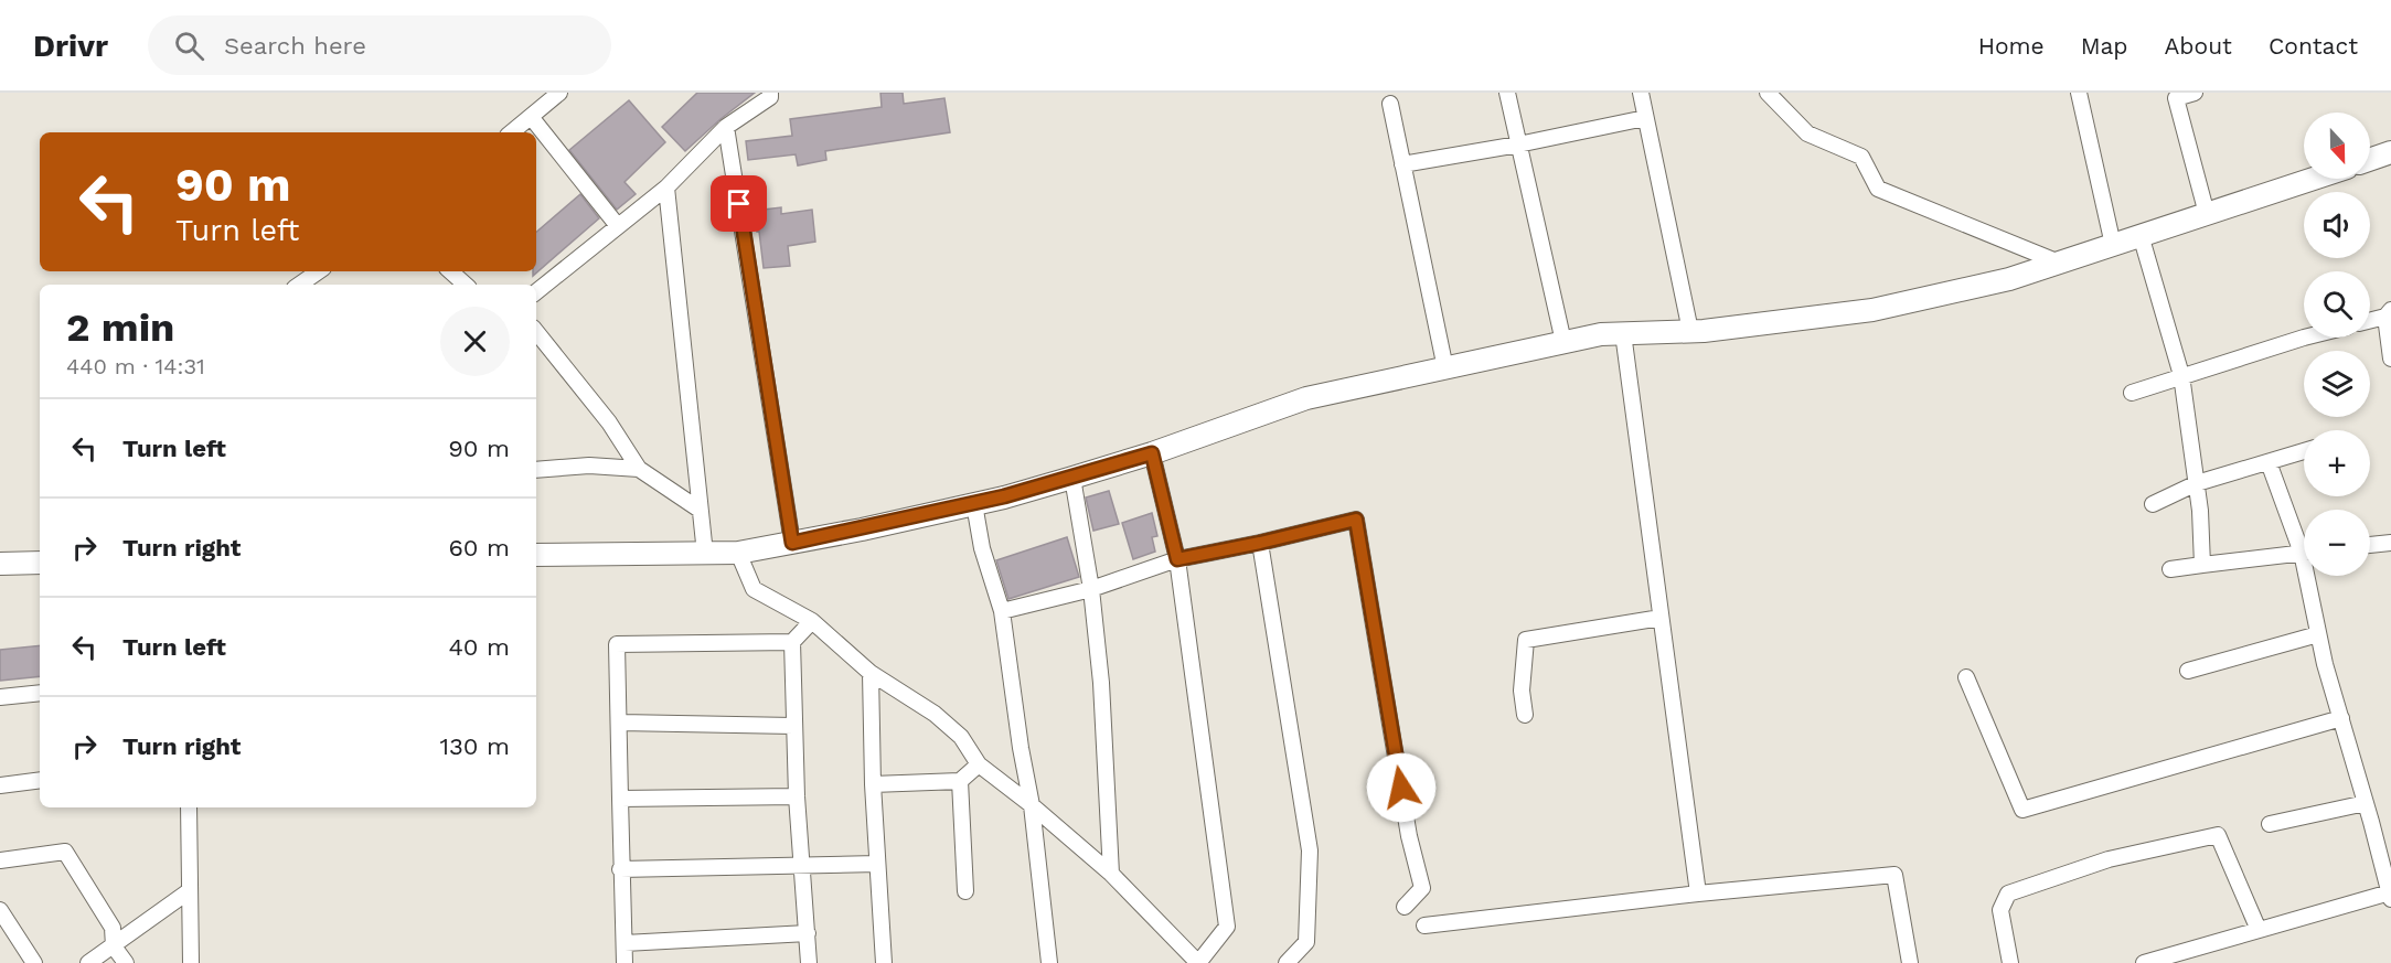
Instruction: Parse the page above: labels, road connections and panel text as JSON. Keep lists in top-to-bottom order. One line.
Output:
{"north":"bottom","page":{"header":"Drivr","search":"Search here","nav":["Home","Map","About","Contact"],"map_buttons":["+","−"],"turn":["90 m","Turn left"],"heading":["2 min","440 m · 14:31"],"list":[{"name":"Turn left","value":"90 m"},{"name":"Turn right","value":"60 m"},{"name":"Turn left","value":"40 m"},{"name":"Turn right","value":"130 m"}]}}
